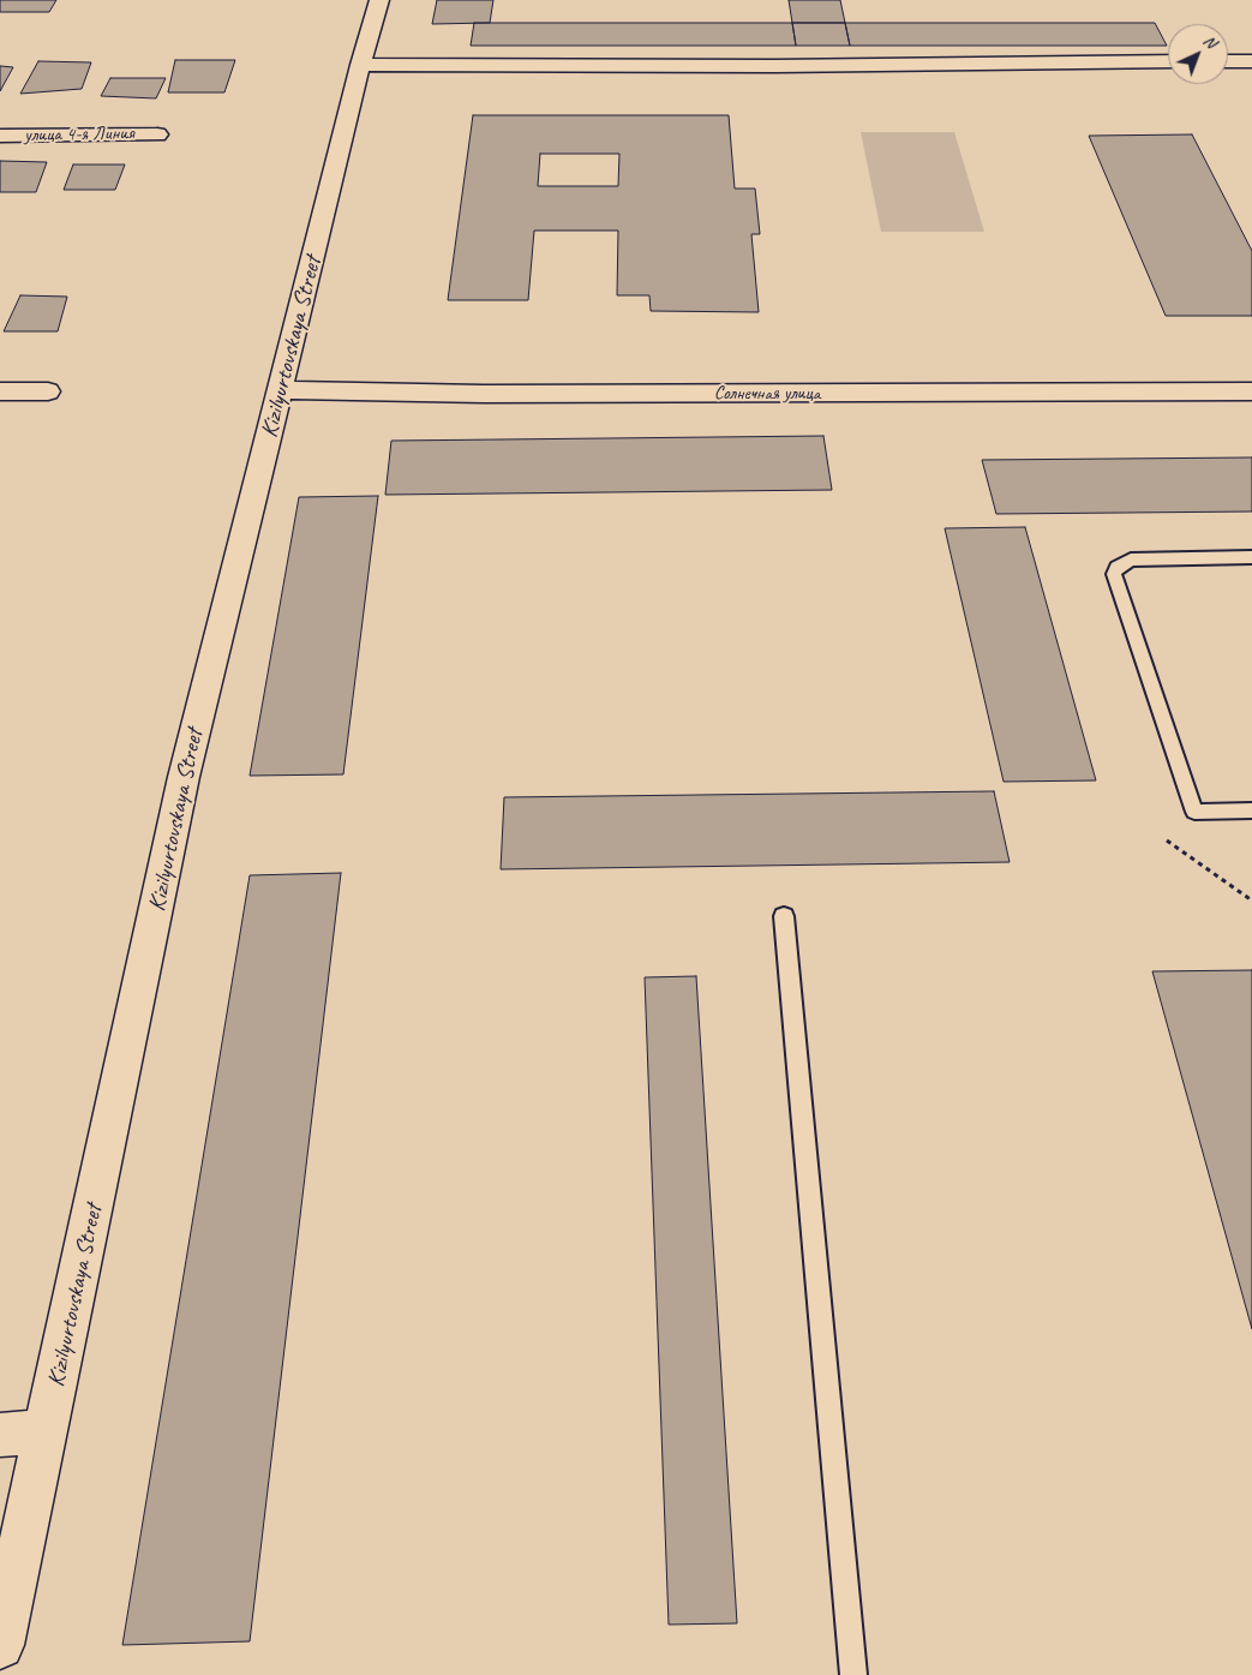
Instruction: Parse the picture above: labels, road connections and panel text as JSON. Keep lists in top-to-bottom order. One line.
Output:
{"streets":{"street":["улица 4-я Линия","Kizilyurtovskaya Street","Солнечная улица"]},"crossings":[["Kizilyurtovskaya Street","Солнечная улица"]],"north":"top right"}
